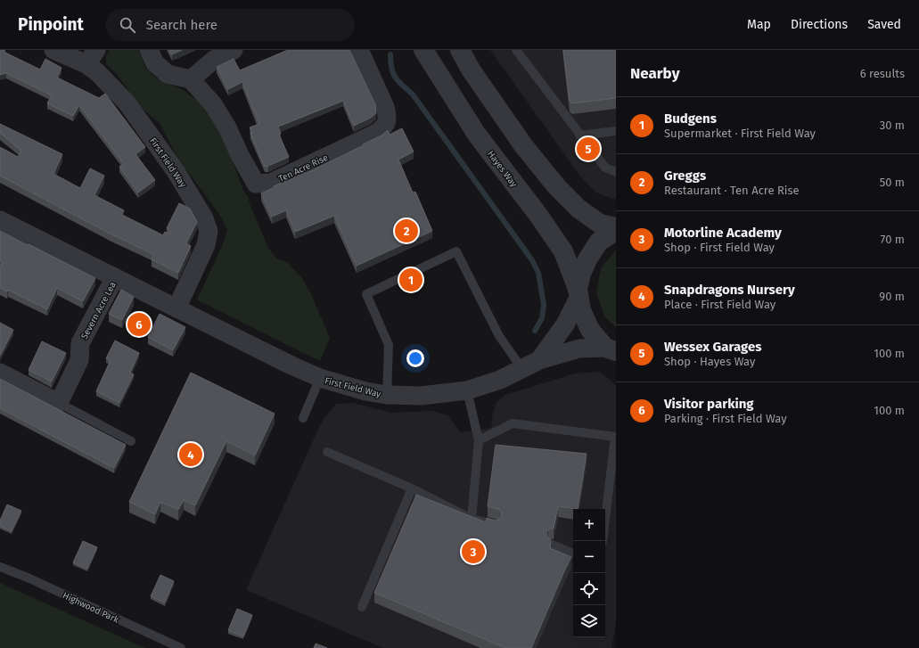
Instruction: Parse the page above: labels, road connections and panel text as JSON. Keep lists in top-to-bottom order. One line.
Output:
{"streets":{"street":["First Field Way","Ten Acre Rise","Hayes Way","Severn Acre Lea"],"lane":["Highwood Park"]},"crossings":[["First Field Way","Hayes Way"],["First Field Way","Severn Acre Lea"]],"page":{"header":"Pinpoint","search":"Search here","nav":["Map","Directions","Saved"],"heading":["Nearby","6 results"],"list":[{"mark":"1","name":"Budgens","note":"Supermarket · First Field Way","value":"30 m"},{"mark":"2","name":"Greggs","note":"Restaurant · Ten Acre Rise","value":"50 m"},{"mark":"3","name":"Motorline Academy","note":"Shop · First Field Way","value":"70 m"},{"mark":"4","name":"Snapdragons Nursery","note":"Place · First Field Way","value":"90 m"},{"mark":"5","name":"Wessex Garages","note":"Shop · Hayes Way","value":"100 m"},{"mark":"6","name":"Visitor parking","note":"Parking · First Field Way","value":"100 m"}],"pins":["5","2","1","6","4","3"],"map_buttons":["+","−"]}}
